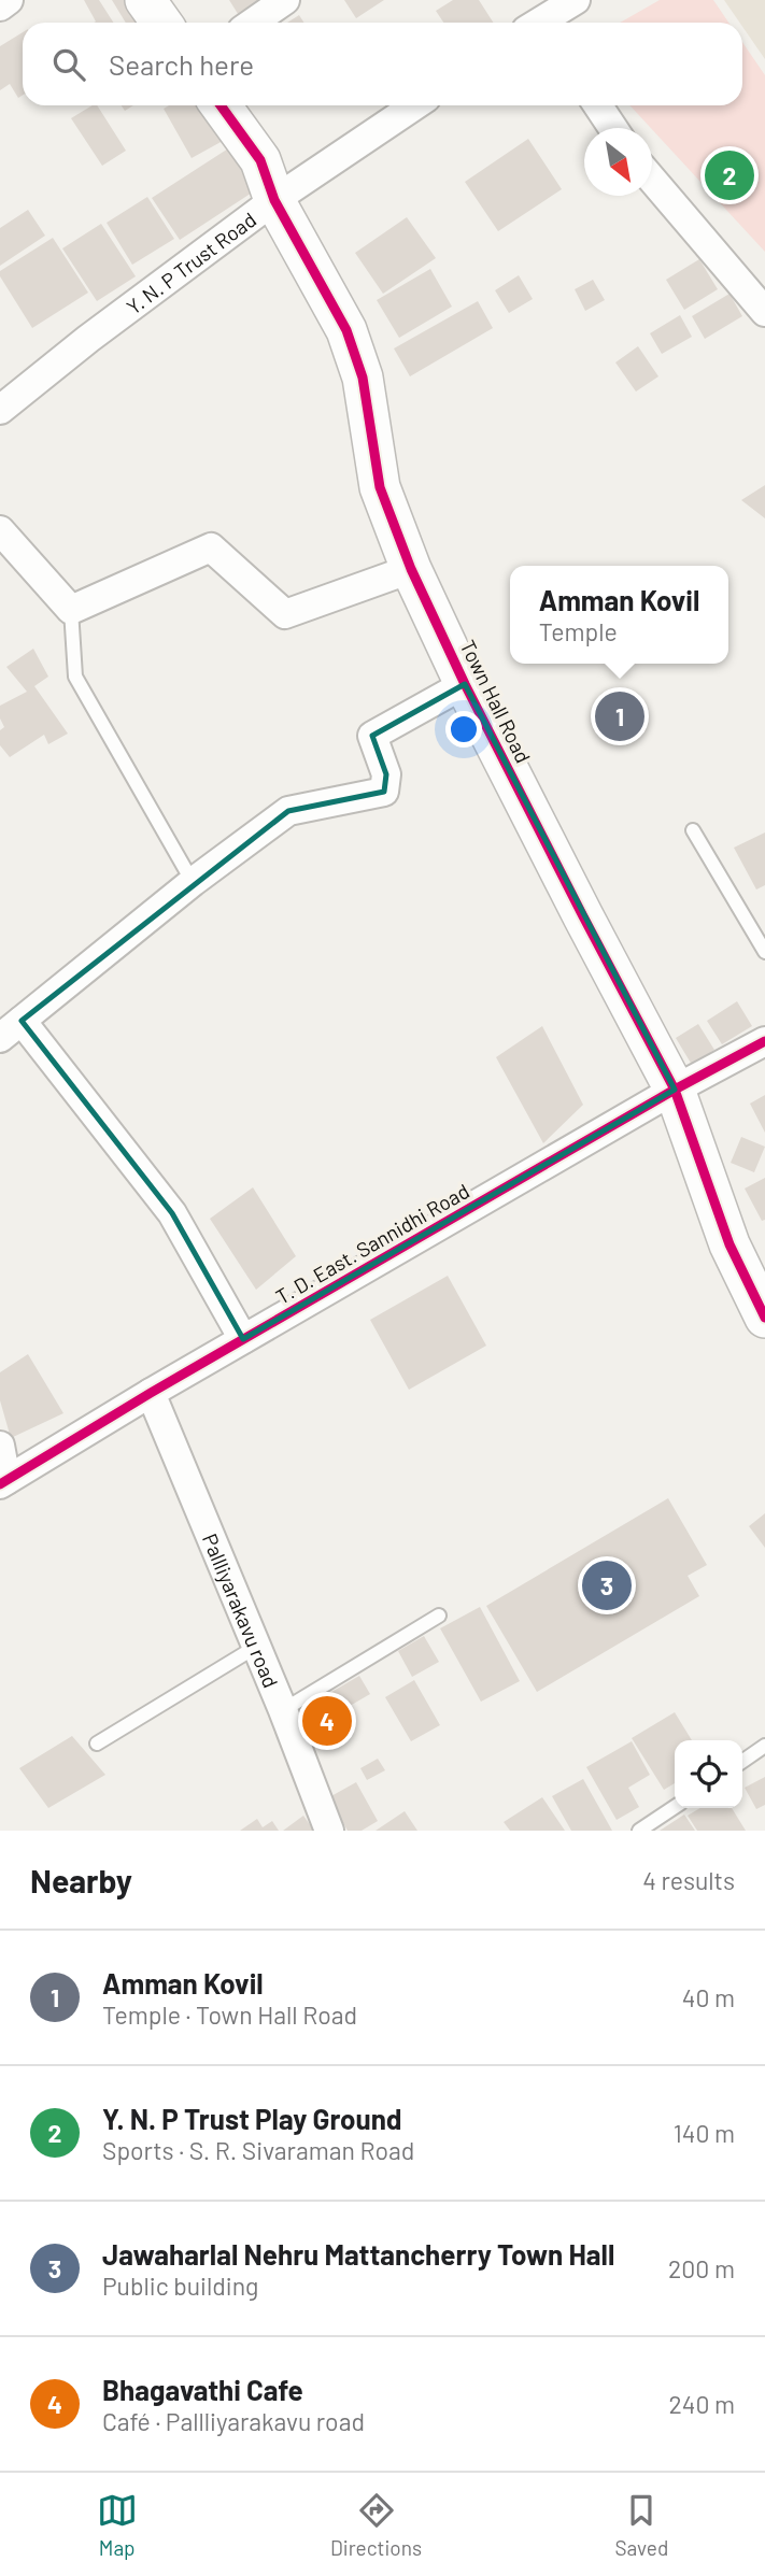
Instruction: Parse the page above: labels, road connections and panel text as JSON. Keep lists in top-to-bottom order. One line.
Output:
{"streets":{"street":["Y. N. P Trust Road","Town Hall Road","T. D. East. Sannidhi Road","Pallliyarakavu road"]},"crossings":[["Y. N. P Trust Road","Town Hall Road"],["Town Hall Road","T. D. East. Sannidhi Road"],["T. D. East. Sannidhi Road","Pallliyarakavu road"]],"north":"bottom right","page":{"search":"Search here","pins":["2","1","3","4"],"popup":["Amman Kovil","Temple"],"heading":["Nearby","4 results"],"list":[{"mark":"1","name":"Amman Kovil","note":"Temple · Town Hall Road","value":"40 m"},{"mark":"2","name":"Y. N. P Trust Play Ground","note":"Sports · S. R. Sivaraman Road","value":"140 m"},{"mark":"3","name":"Jawaharlal Nehru Mattancherry Town Hall","note":"Public building","value":"200 m"},{"mark":"4","name":"Bhagavathi Cafe","note":"Café · Pallliyarakavu road","value":"240 m"}],"nav":["Map","Directions","Saved"]}}
